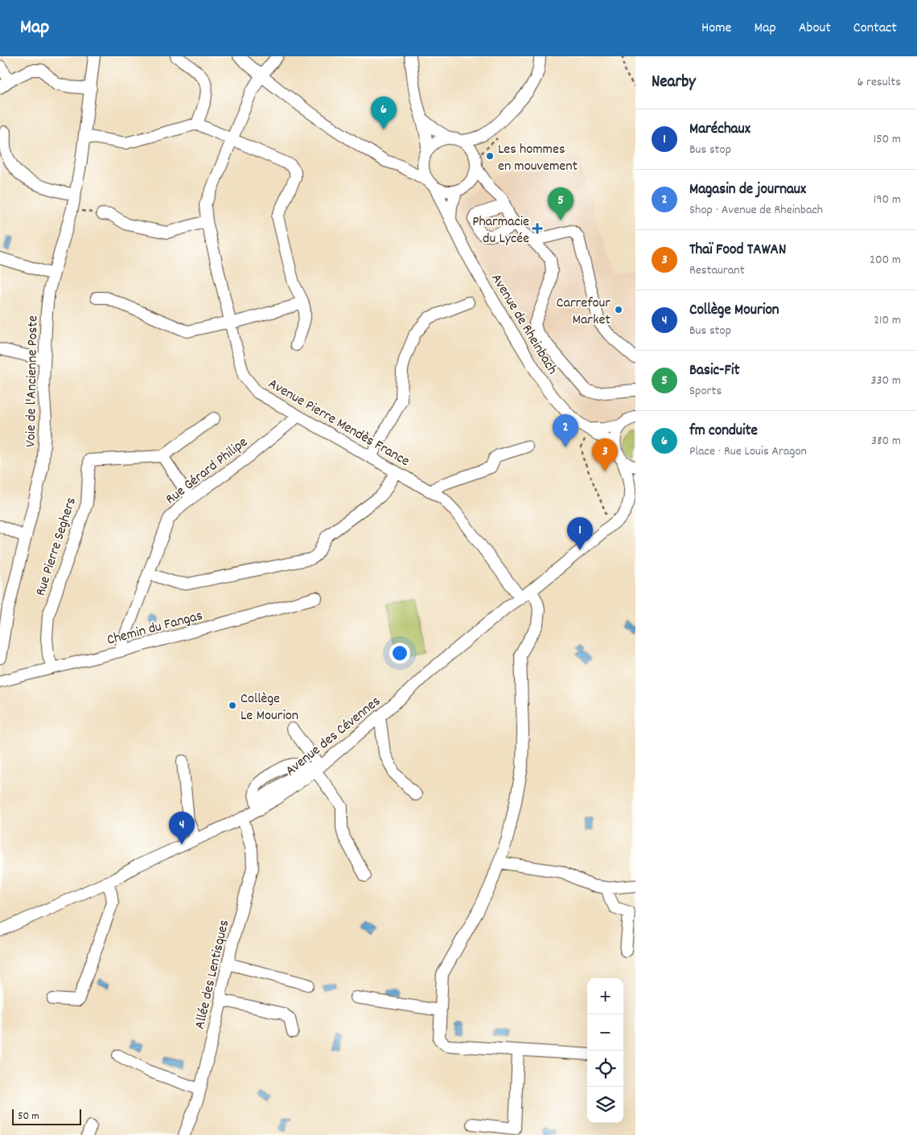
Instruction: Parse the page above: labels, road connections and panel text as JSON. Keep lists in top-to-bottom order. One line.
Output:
{"streets":{"street":["Avenue de Rheinbach","Voie de l'Ancienne Poste","Avenue Pierre Mendès France","Rue Gérard Philipe","Rue Pierre Seghers","Chemin du Fangas","Avenue des Cévennes","Allée des Lentisques"]},"crossings":[["Avenue de Rheinbach","Avenue des Cévennes"],["Avenue Pierre Mendès France","Rue Gérard Philipe"],["Avenue Pierre Mendès France","Avenue des Cévennes"],["Rue Gérard Philipe","Chemin du Fangas"],["Rue Pierre Seghers","Chemin du Fangas"],["Avenue des Cévennes","Allée des Lentisques"]],"places":{"other":["Les hommes en mouvement","Carrefour Market","Collège Le Mourion"],"health":["Pharmacie du Lycée"]},"scale_bar":"50 m","page":{"header":"Map","nav":["Home","Map","About","Contact"],"heading":["Nearby","6 results"],"pins":["6","5","2","3","1","4"],"list":[{"mark":"1","name":"Maréchaux","note":"Bus stop","value":"150 m"},{"mark":"2","name":"Magasin de journaux","note":"Shop · Avenue de Rheinbach","value":"190 m"},{"mark":"3","name":"Thaï Food TAWAN","note":"Restaurant","value":"200 m"},{"mark":"4","name":"Collège Mourion","note":"Bus stop","value":"210 m"},{"mark":"5","name":"Basic-Fit","note":"Sports","value":"330 m"},{"mark":"6","name":"fm conduite","note":"Place · Rue Louis Aragon","value":"380 m"}],"map_buttons":["+","−"],"scale":"50 m"}}
